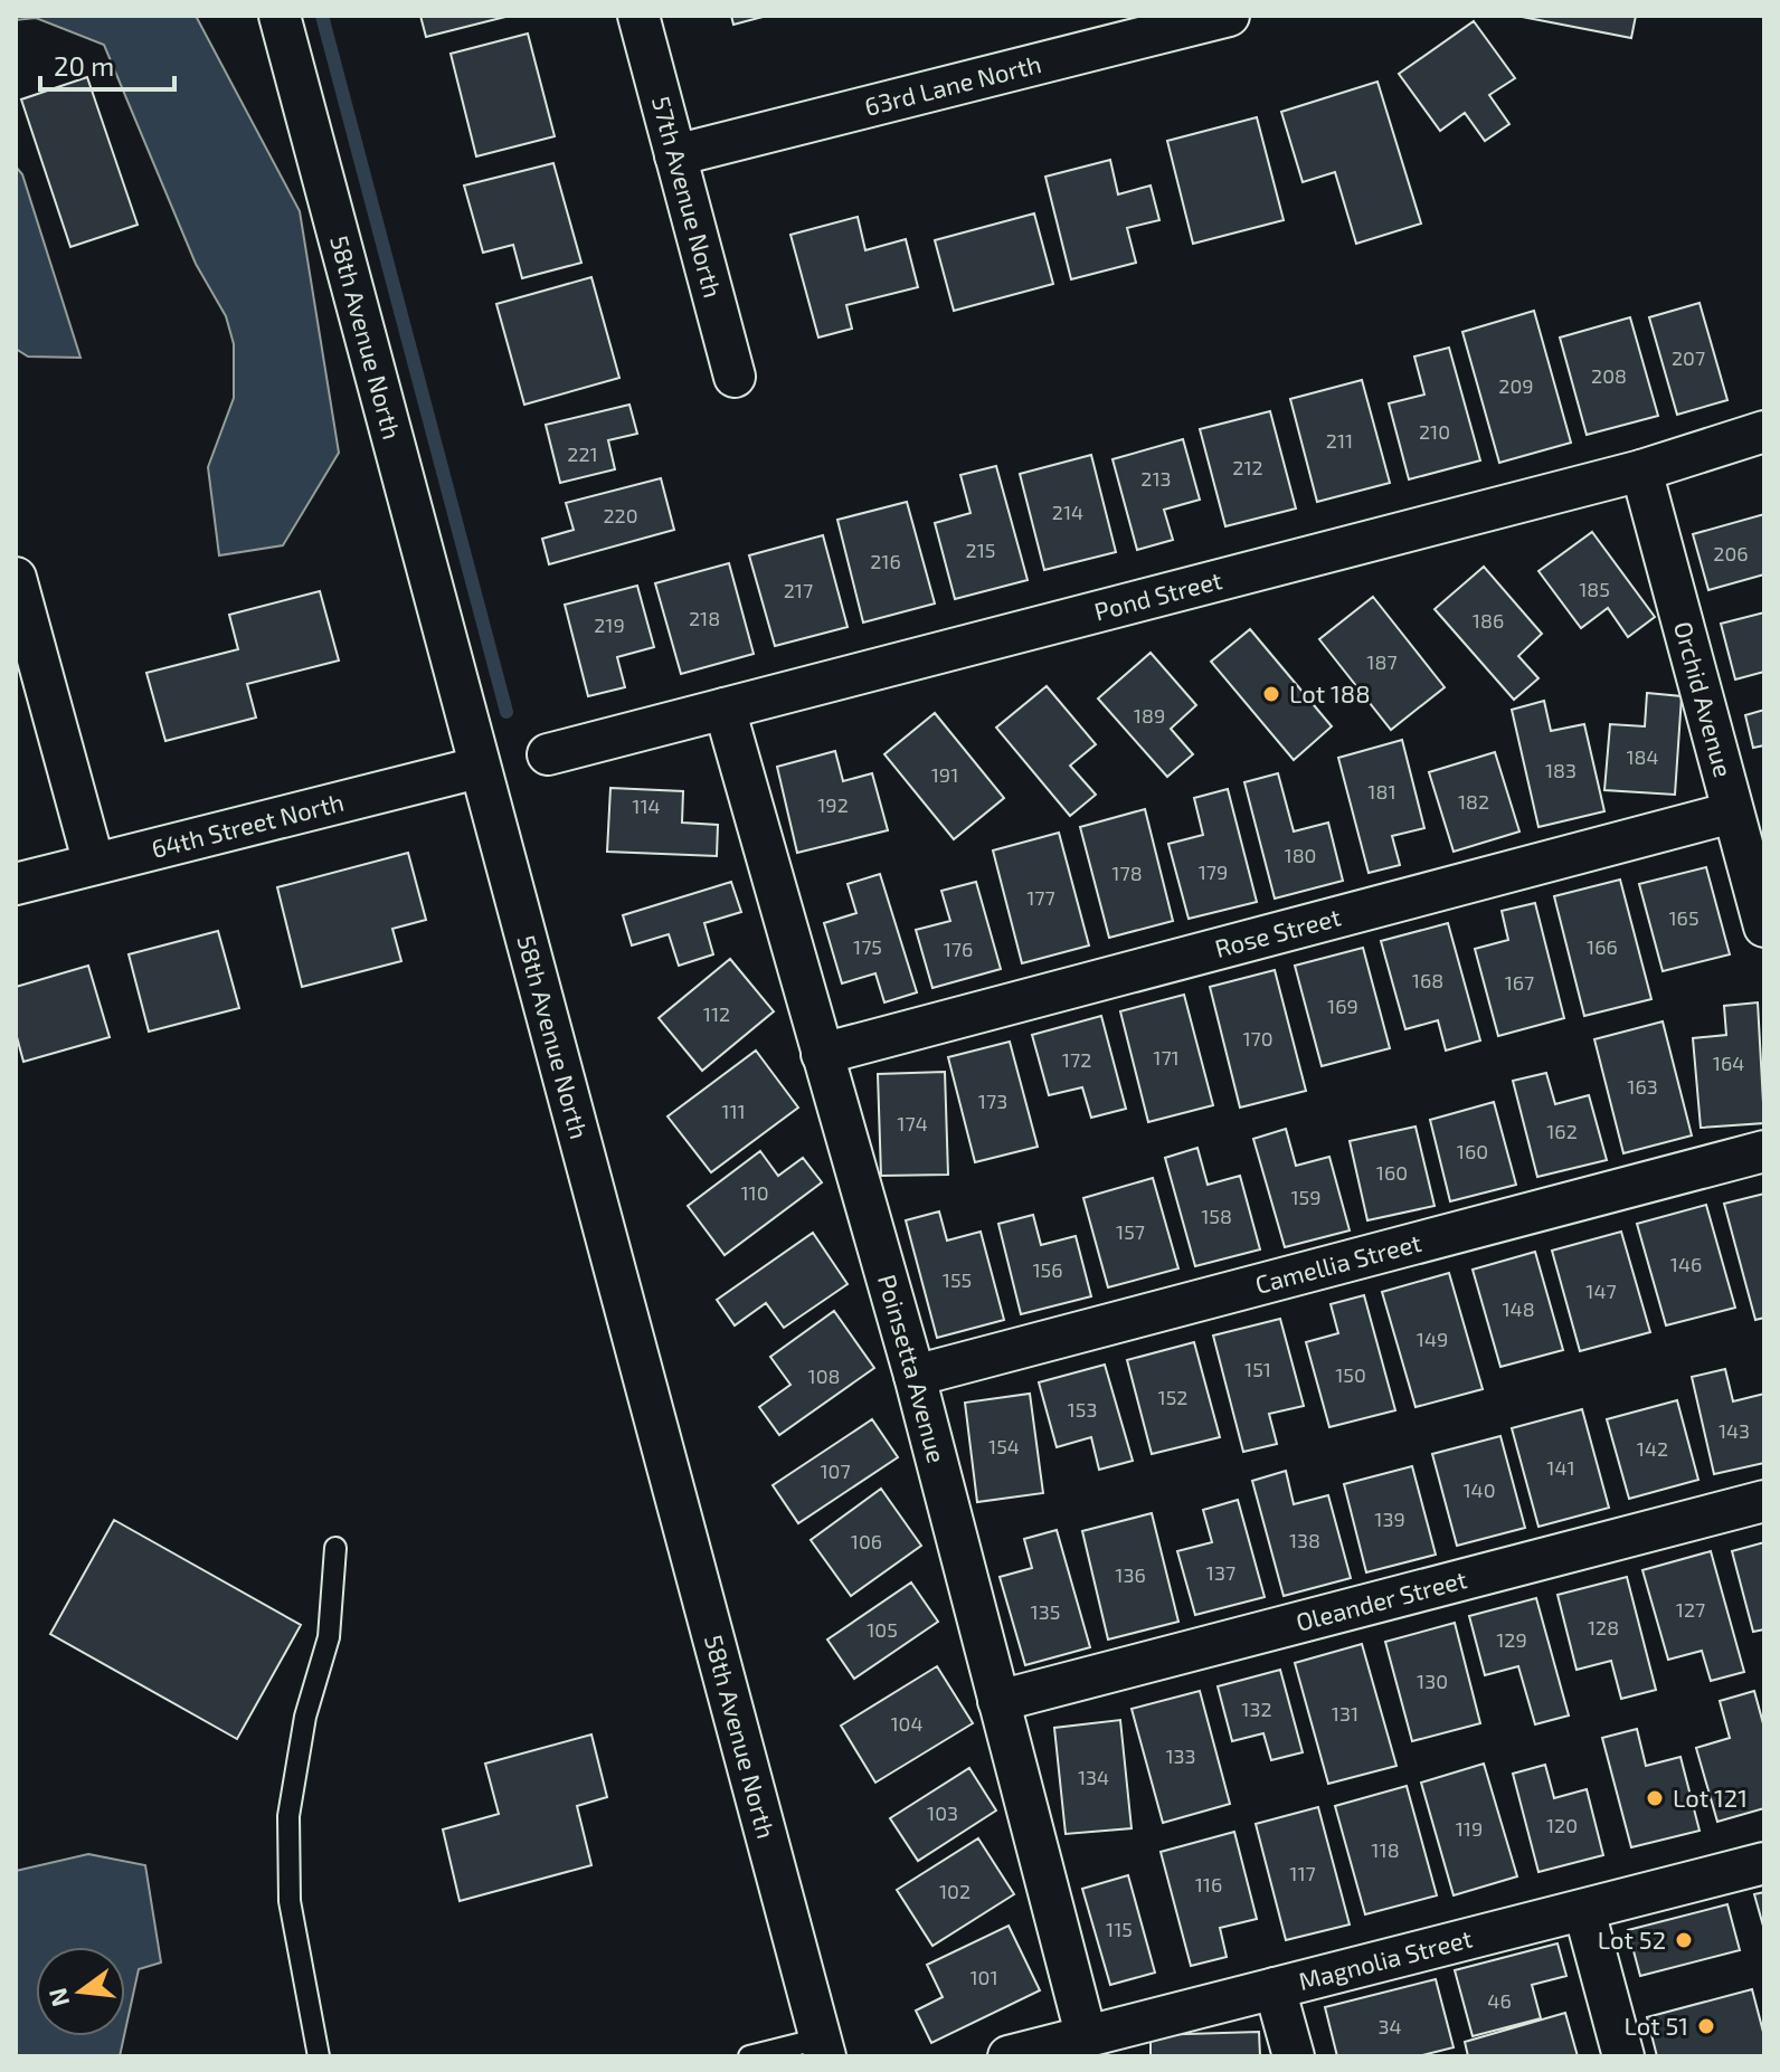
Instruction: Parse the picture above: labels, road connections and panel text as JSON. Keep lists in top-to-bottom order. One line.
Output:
{"streets":{"street":["63rd Lane North","57th Avenue North","58th Avenue North","Pond Street","Orchid Avenue","64th Street North","Rose Street","Camellia Street","Poinsetta Avenue","Oleander Street","Magnolia Street"]},"crossings":[["63rd Lane North","57th Avenue North"],["58th Avenue North","64th Street North"],["Pond Street","Orchid Avenue"],["Pond Street","Poinsetta Avenue"],["Orchid Avenue","Rose Street"],["Rose Street","Poinsetta Avenue"],["Camellia Street","Poinsetta Avenue"],["Poinsetta Avenue","Oleander Street"],["Poinsetta Avenue","Magnolia Street"]],"places":["Lot 188","Lot 121","Lot 52","Lot 51"],"house_numbers":["207","208","209","210","211","221","212","213","214","220","215","206","216","185","217","218","186","219","187","189","184","183","191","181","182","192","114","180","179","178","177","165","175","166","176","168","167","169","112","170","171","172","164","163","173","111","174","162","160","160","110","159","158","157","146","156","155","147","148","149","151","150","108","152","153","143","154","142","141","107","140","139","138","106","137","136","127","135","128","105","129","130","132","131","104","133","134","103","120","119","118","117","116","102","115","101","46","34"],"scale_bar":"20 m","north":"left"}
